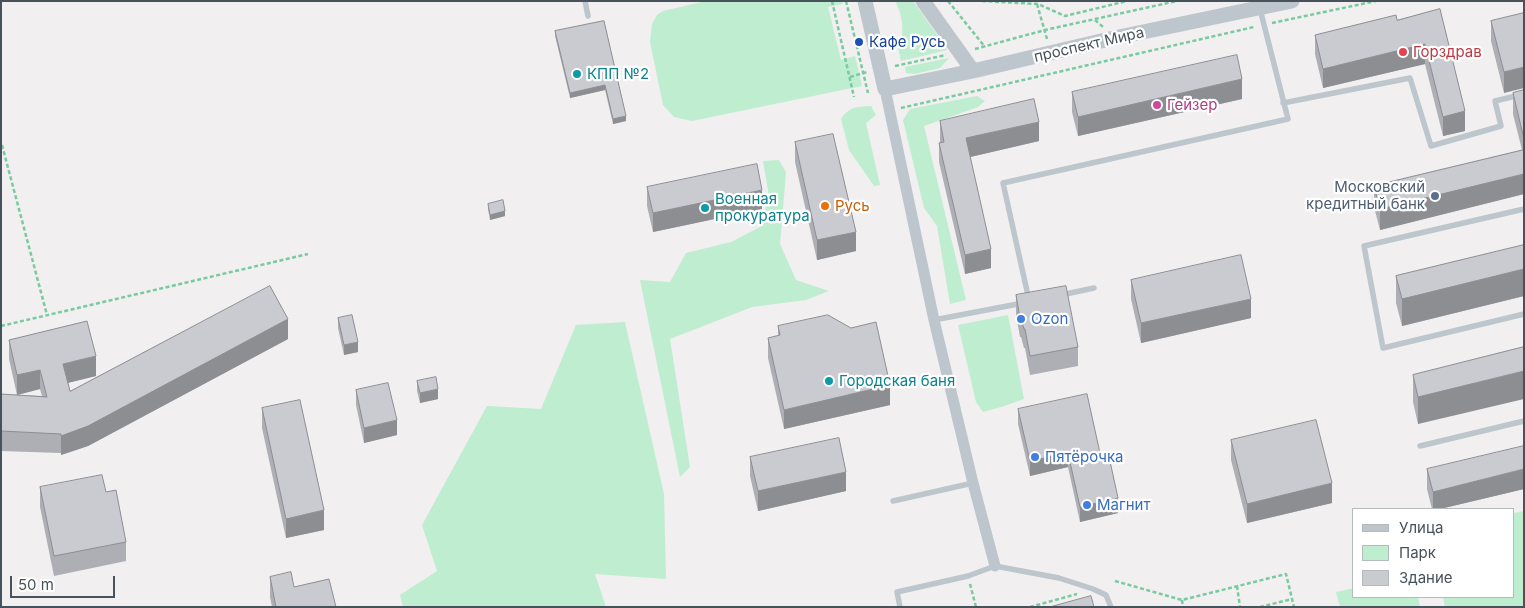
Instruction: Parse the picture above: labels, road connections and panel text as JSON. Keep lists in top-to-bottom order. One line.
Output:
{"streets":{"street":["проспект Мира"]},"places":["Кафе Русь","Горздрав","КПП №2","Гейзер","Московский кредитный банк","Русь","Военная прокуратура","Ozon","Городская баня","Пятёрочка","Магнит"],"legend":["Улица","Парк","Здание"],"scale_bar":"50 m"}
